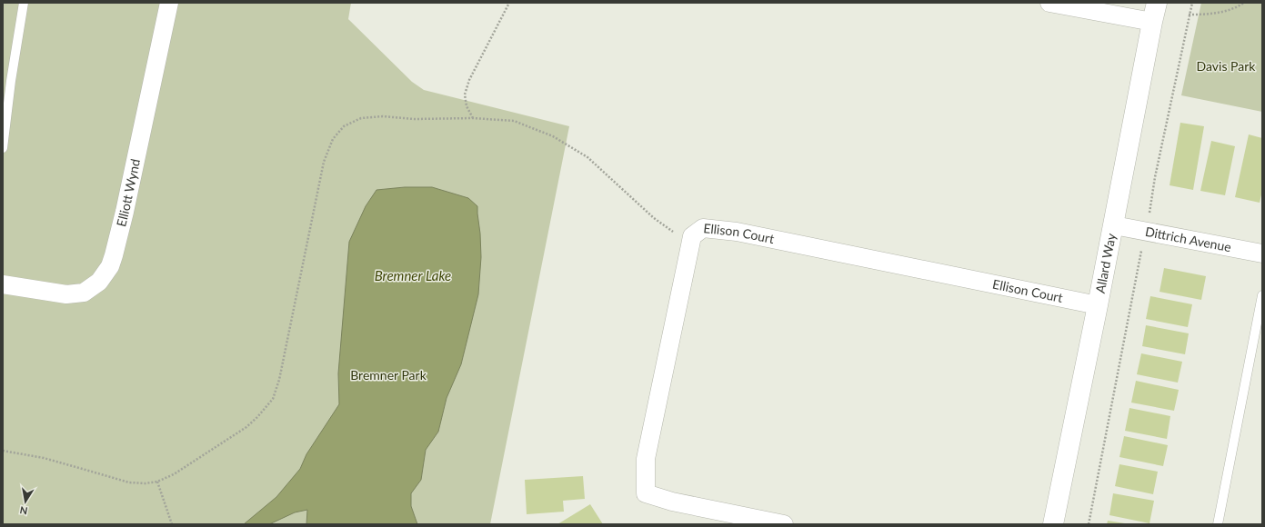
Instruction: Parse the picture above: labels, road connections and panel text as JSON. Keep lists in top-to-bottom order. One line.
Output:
{"streets":{"street":["Elliott Wynd","Ellison Court","Dittrich Avenue","Allard Way"]},"crossings":[["Ellison Court","Allard Way"],["Dittrich Avenue","Allard Way"]],"water":["Bremner Lake"],"parks":["Davis Park","Bremner Park"],"north":"bottom"}
